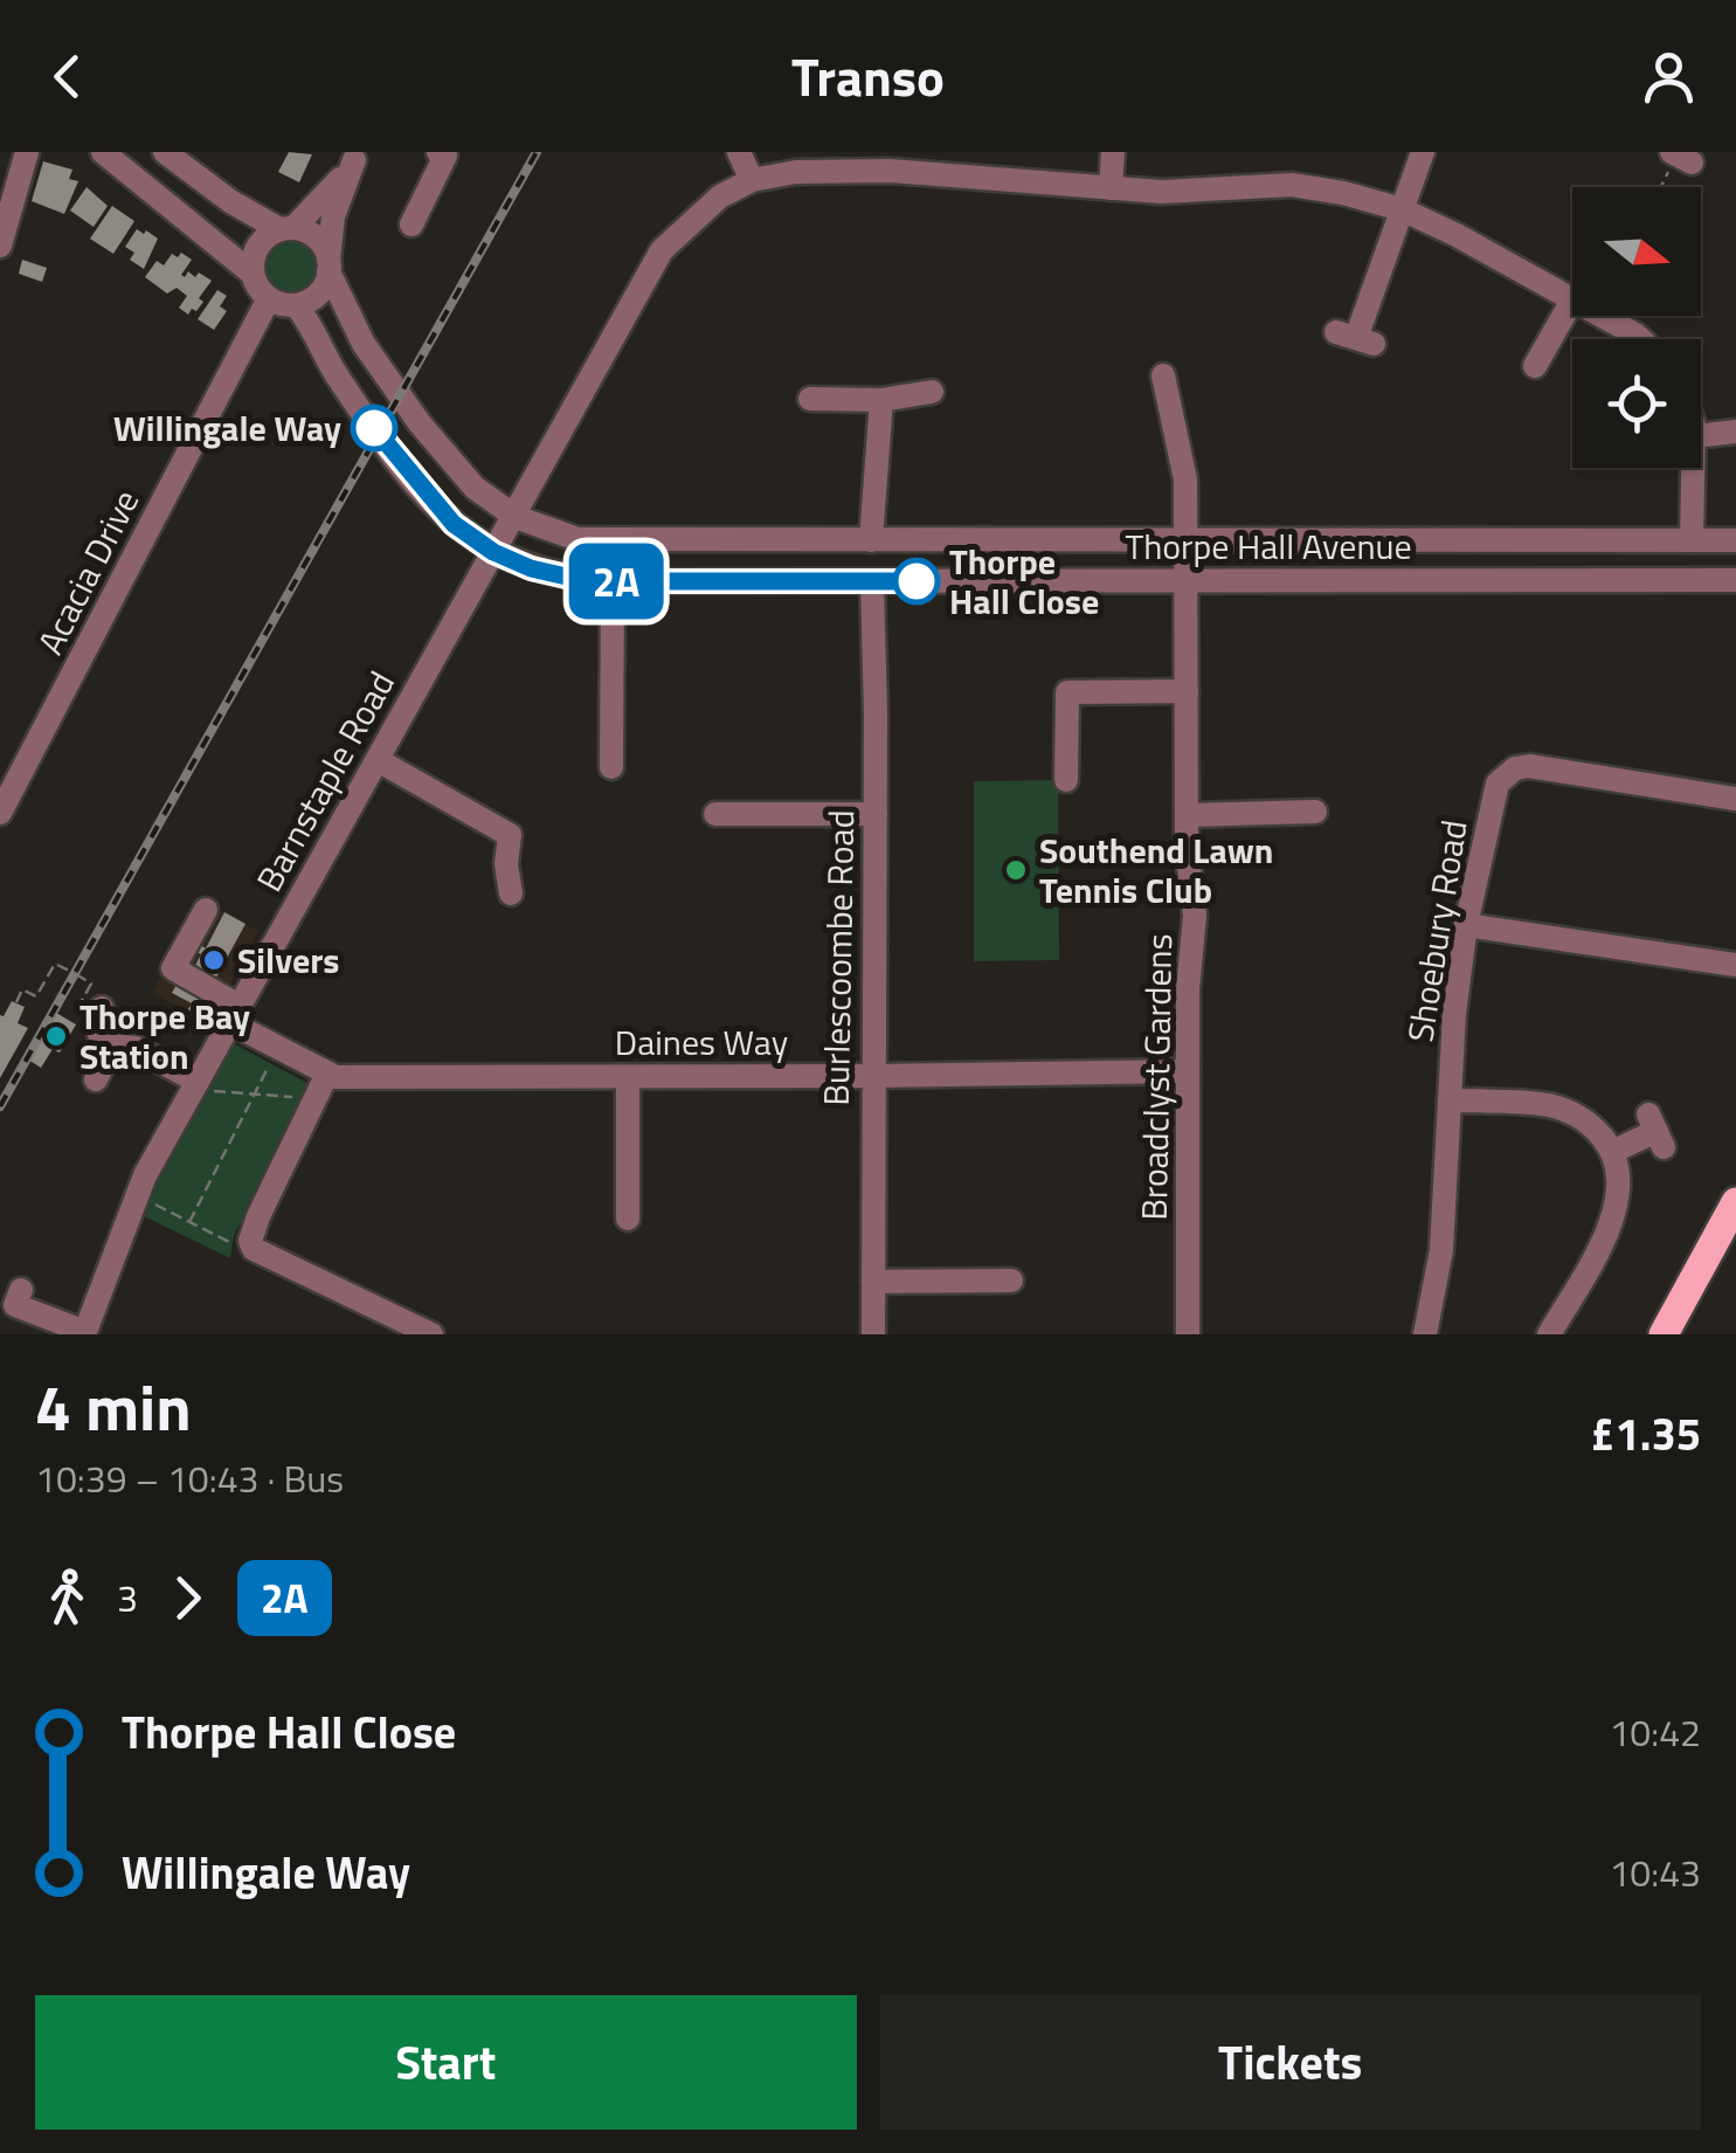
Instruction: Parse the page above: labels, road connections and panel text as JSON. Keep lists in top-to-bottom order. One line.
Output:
{"streets":{"street":["Thorpe Hall Avenue","Acacia Drive","Barnstaple Road","Shoebury Road","Burlescoombe Road","Daines Way","Broadclyst Gardens"]},"crossings":[["Thorpe Hall Avenue","Acacia Drive"],["Thorpe Hall Avenue","Barnstaple Road"],["Thorpe Hall Avenue","Burlescoombe Road"],["Thorpe Hall Avenue","Broadclyst Gardens"],["Barnstaple Road","Daines Way"],["Burlescoombe Road","Daines Way"],["Daines Way","Broadclyst Gardens"]],"places":["Willingale Way","Thorpe Hall Close","Southend Lawn Tennis Club","Silvers","Thorpe Bay Station"],"lines":["bus line 2A"],"north":"right","page":{"header":"Transo","on_map":"2A","heading":["4 min","10:39 – 10:43 · Bus","£1.35"],"legs":["3","2A"],"list":[{"name":"Thorpe Hall Close","value":"10:42"},{"name":"Willingale Way","value":"10:43"}],"buttons":["Start","Tickets"]}}
